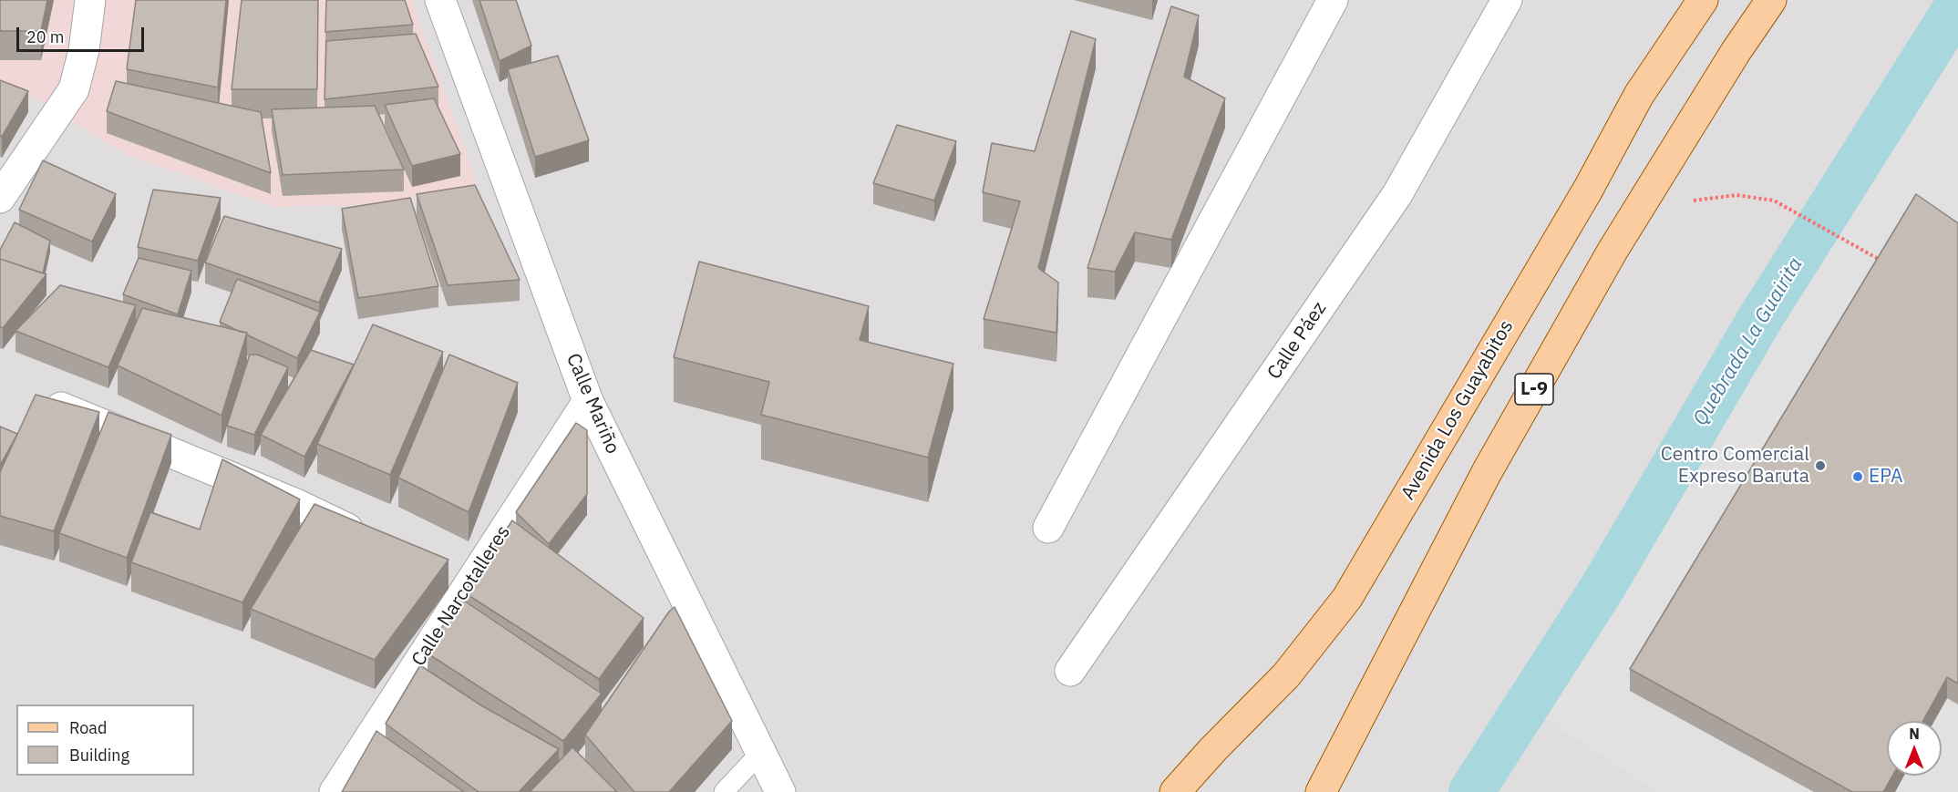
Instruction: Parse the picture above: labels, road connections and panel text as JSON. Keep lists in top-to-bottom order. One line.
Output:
{"streets":{"main road":["L-9","Avenida Los Guayabitos"],"street":["Calle Páez","Calle Mariño","Calle Narcotalleres"]},"crossings":[["Calle Mariño","Calle Narcotalleres"]],"water":["Quebrada La Guairita"],"places":["Centro Comercial Expreso Baruta","EPA"],"legend":["Road","Building"],"scale_bar":"20 m","north":"top"}
